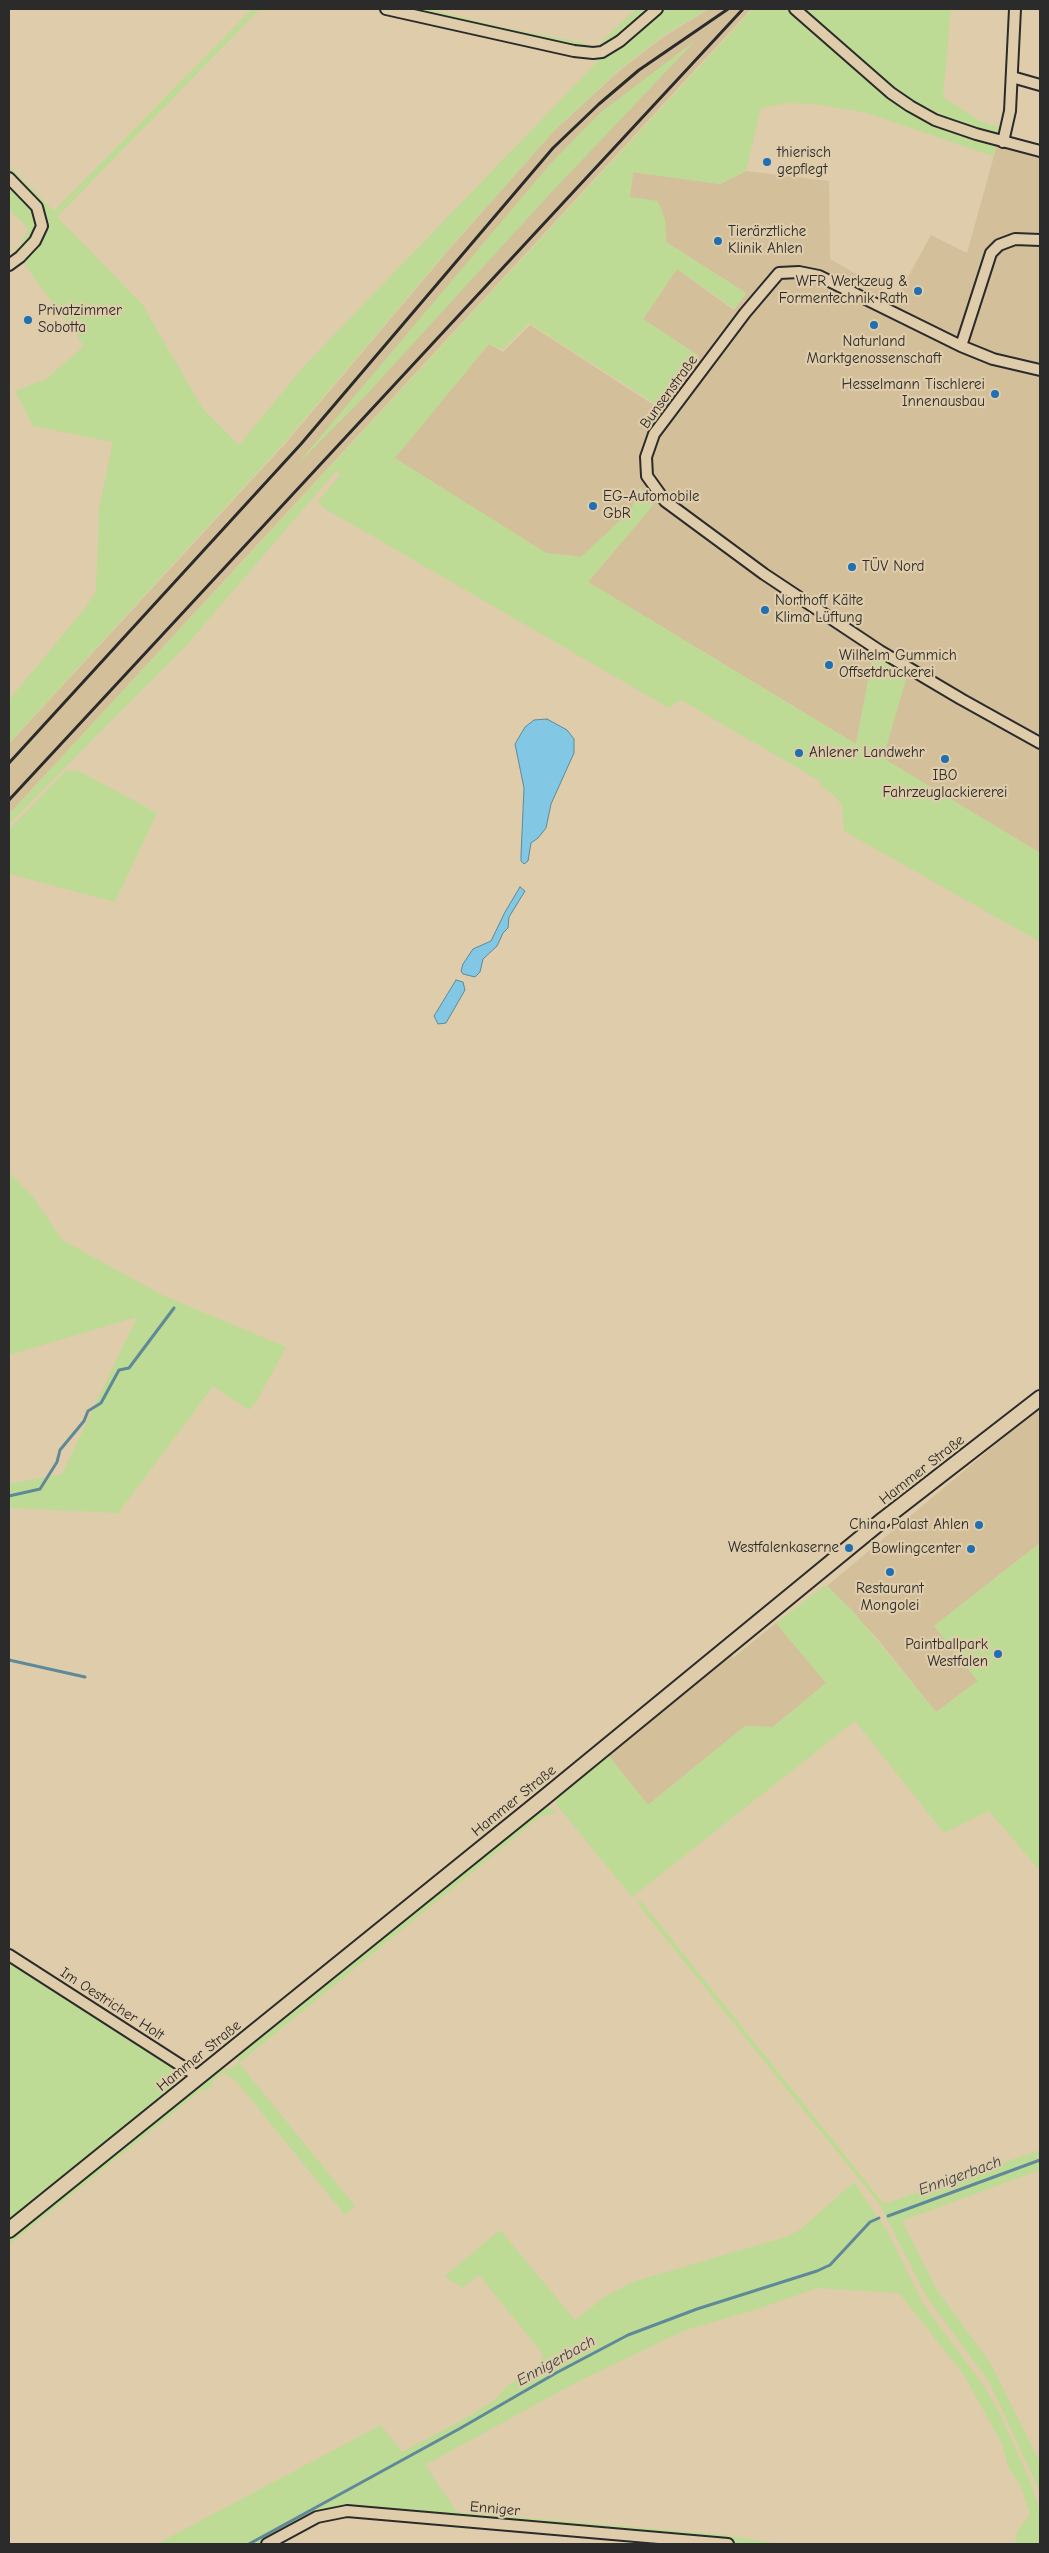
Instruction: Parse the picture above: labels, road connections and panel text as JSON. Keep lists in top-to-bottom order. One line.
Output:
{"streets":{"main road":["Hammer Straße"],"street":["Bunsenstraße","Im Oestricher Holt","Enniger"]},"crossings":[["Hammer Straße","Im Oestricher Holt"]],"water":["Ennigerbach"],"places":["thierisch gepflegt","Tierärztliche Klinik Ahlen","WFR Werkzeug & Formentechnik Rath","Privatzimmer Sobotta","Naturland Marktgenossenschaft","Hesselmann Tischlerei Innenausbau","EG-Automobile GbR","TÜV Nord","Northoff Kälte Klima Lüftung","Wilhelm Gummich Offsetdruckerei","Ahlener Landwehr","IBO Fahrzeuglackiererei","China Palast Ahlen","Westfalenkaserne","Bowlingcenter","Restaurant Mongolei","Paintballpark Westfalen"]}
